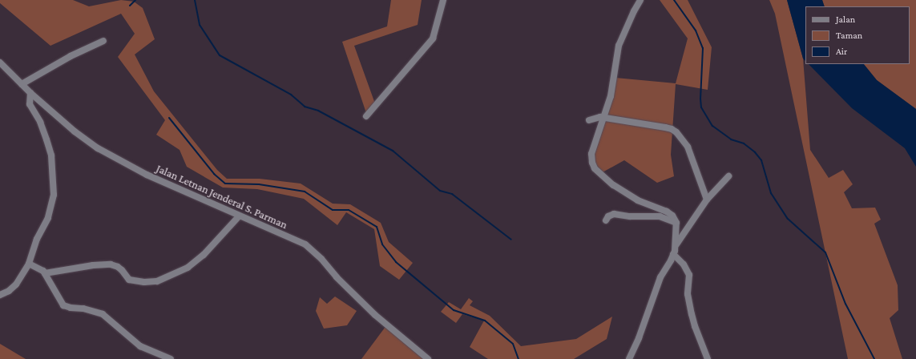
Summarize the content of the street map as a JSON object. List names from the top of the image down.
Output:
{
  "streets": {
    "street": ["Jalan Letnan Jenderal S. Parman"]
  },
  "legend": ["Jalan", "Taman", "Air"]
}
